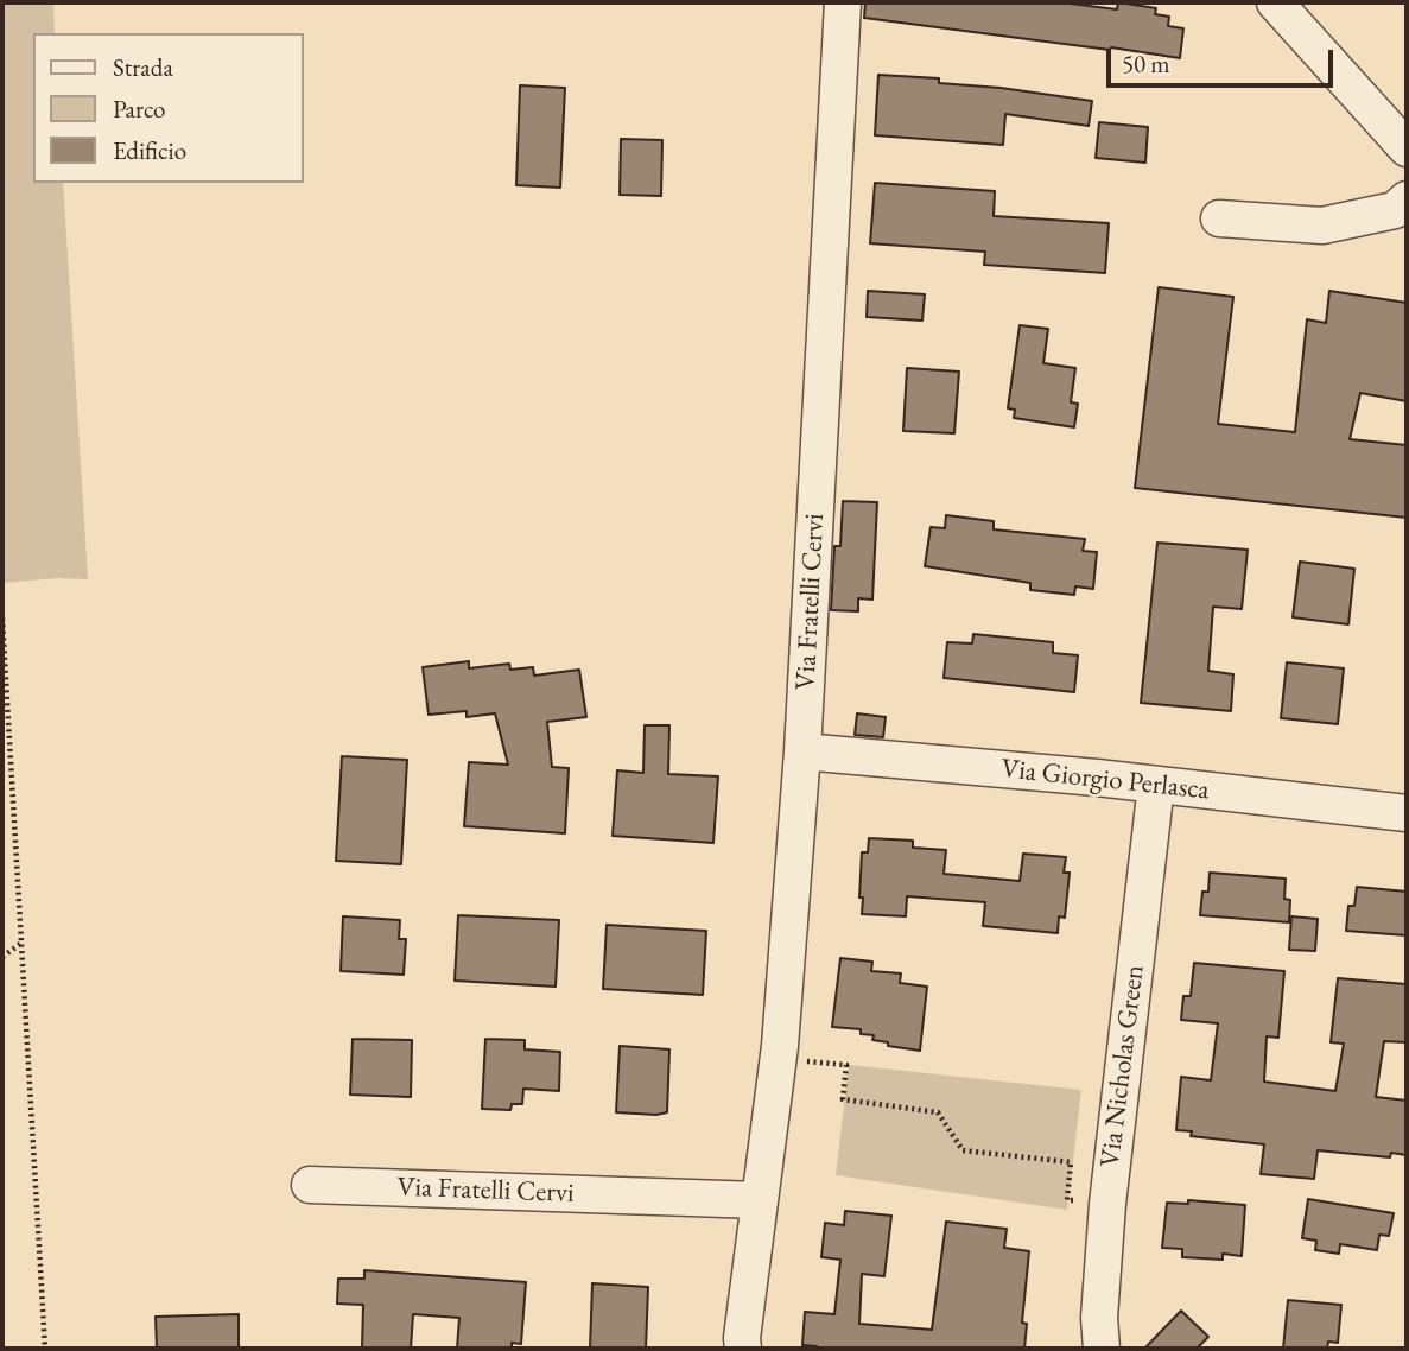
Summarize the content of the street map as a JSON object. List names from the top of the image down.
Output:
{
  "streets": {
    "street": ["Via Fratelli Cervi", "Via Giorgio Perlasca", "Via Nicholas Green"]
  },
  "crossings": [
    ["Via Fratelli Cervi", "Via Giorgio Perlasca"],
    ["Via Giorgio Perlasca", "Via Nicholas Green"]
  ],
  "legend": ["Strada", "Parco", "Edificio"],
  "scale_bar": "50 m"
}
